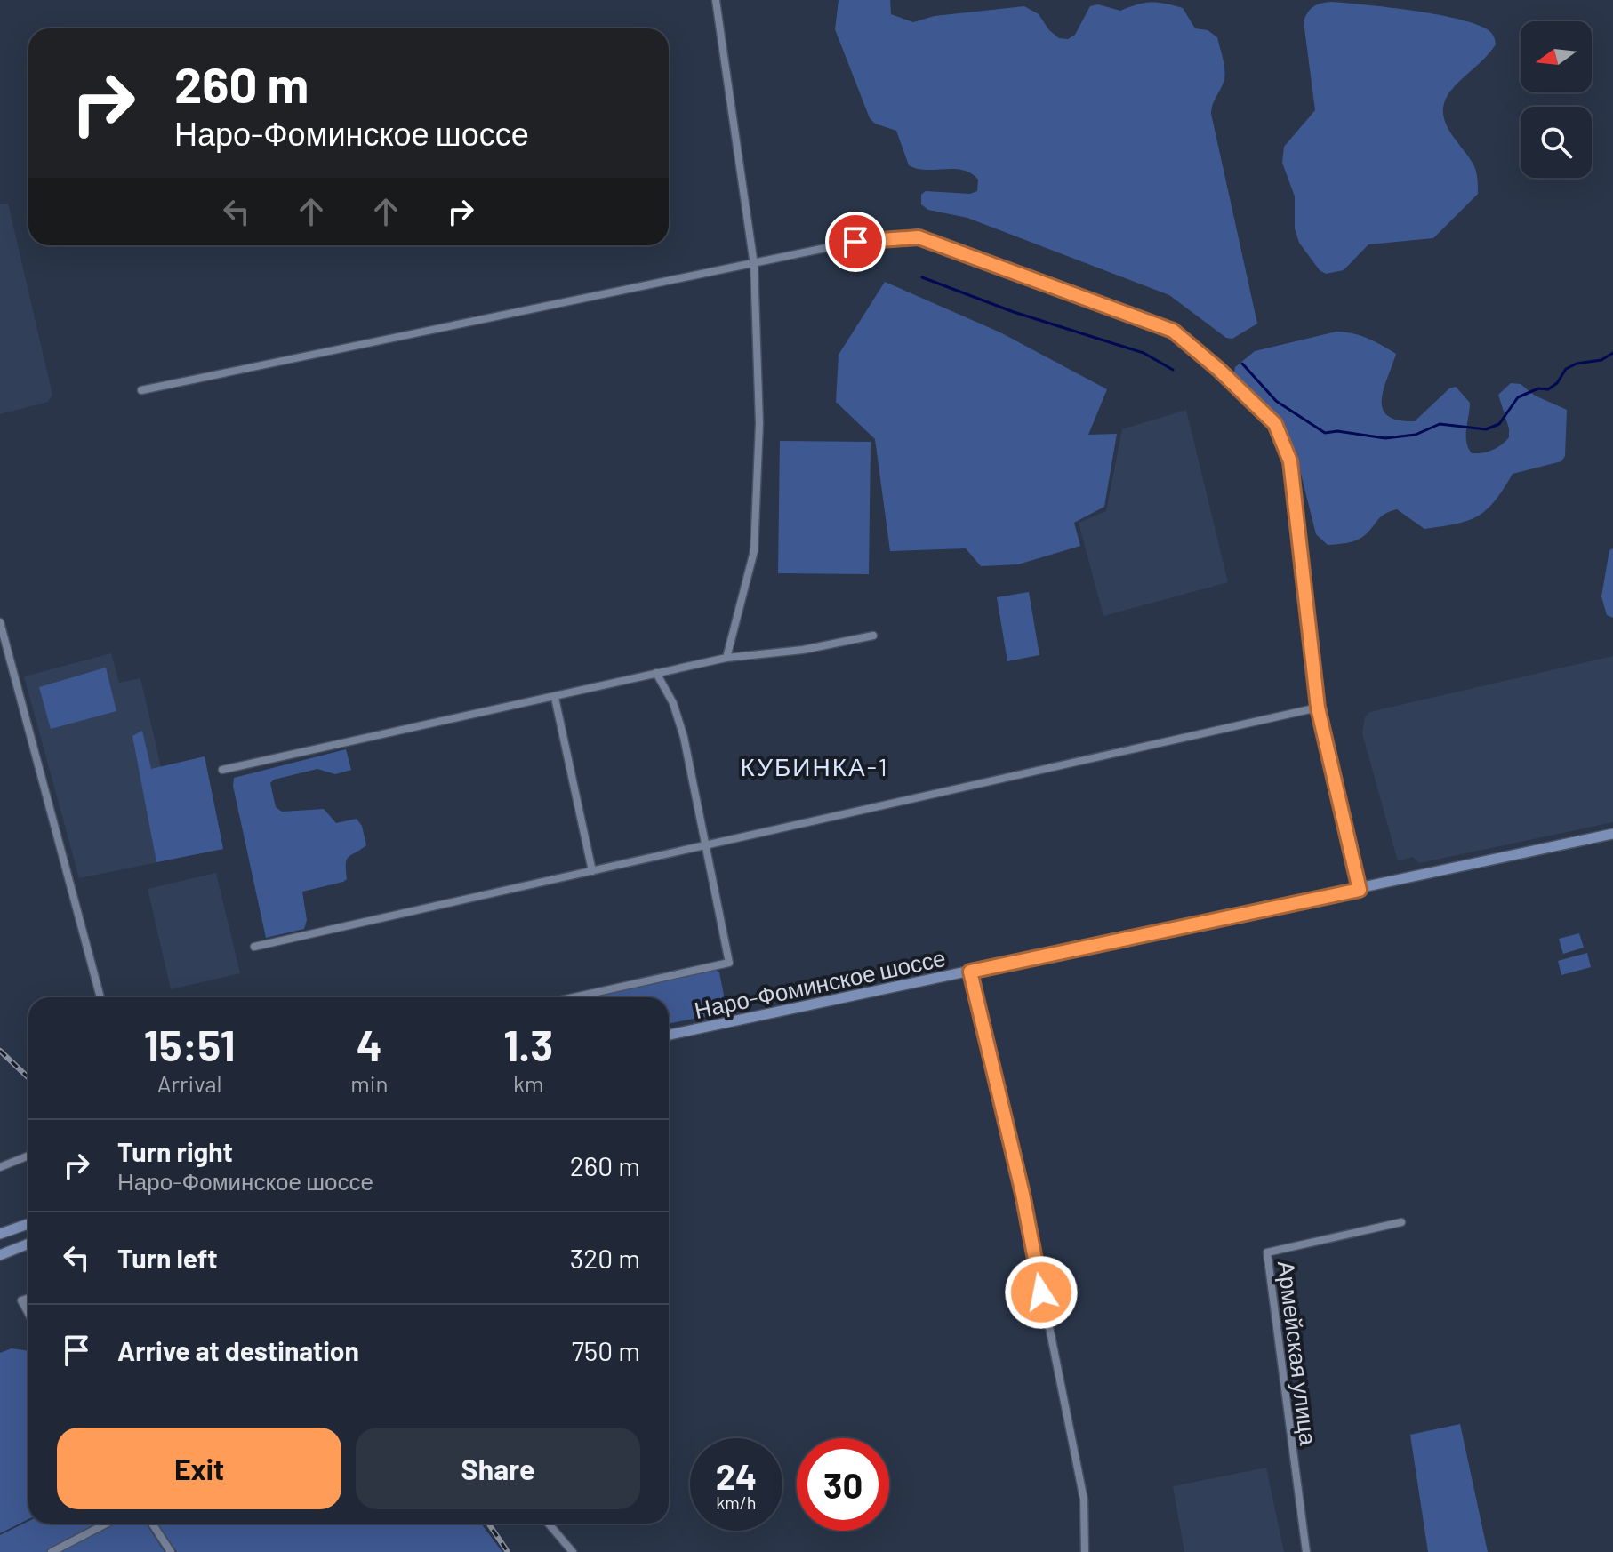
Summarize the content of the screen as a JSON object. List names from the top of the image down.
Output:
{
  "streets": {
    "main road": ["Наро-Фоминское шоссе"],
    "street": ["Армейская улица"]
  },
  "districts": ["КУБИНКА-1"],
  "north": "left",
  "page": {
    "turn": ["260 m", "Наро-Фоминское шоссе"],
    "eta": [
      "15:51",
      "Arrival",
      "4",
      "min",
      "1.3",
      "km"
    ],
    "list": [
      {
        "name": "Turn right",
        "note": "Наро-Фоминское шоссе",
        "value": "260 m"
      },
      {
        "name": "Turn left",
        "value": "320 m"
      },
      {
        "name": "Arrive at destination",
        "value": "750 m"
      }
    ],
    "buttons": ["Exit", "Share"],
    "speed": "24 km/h",
    "limit": "30"
  }
}
